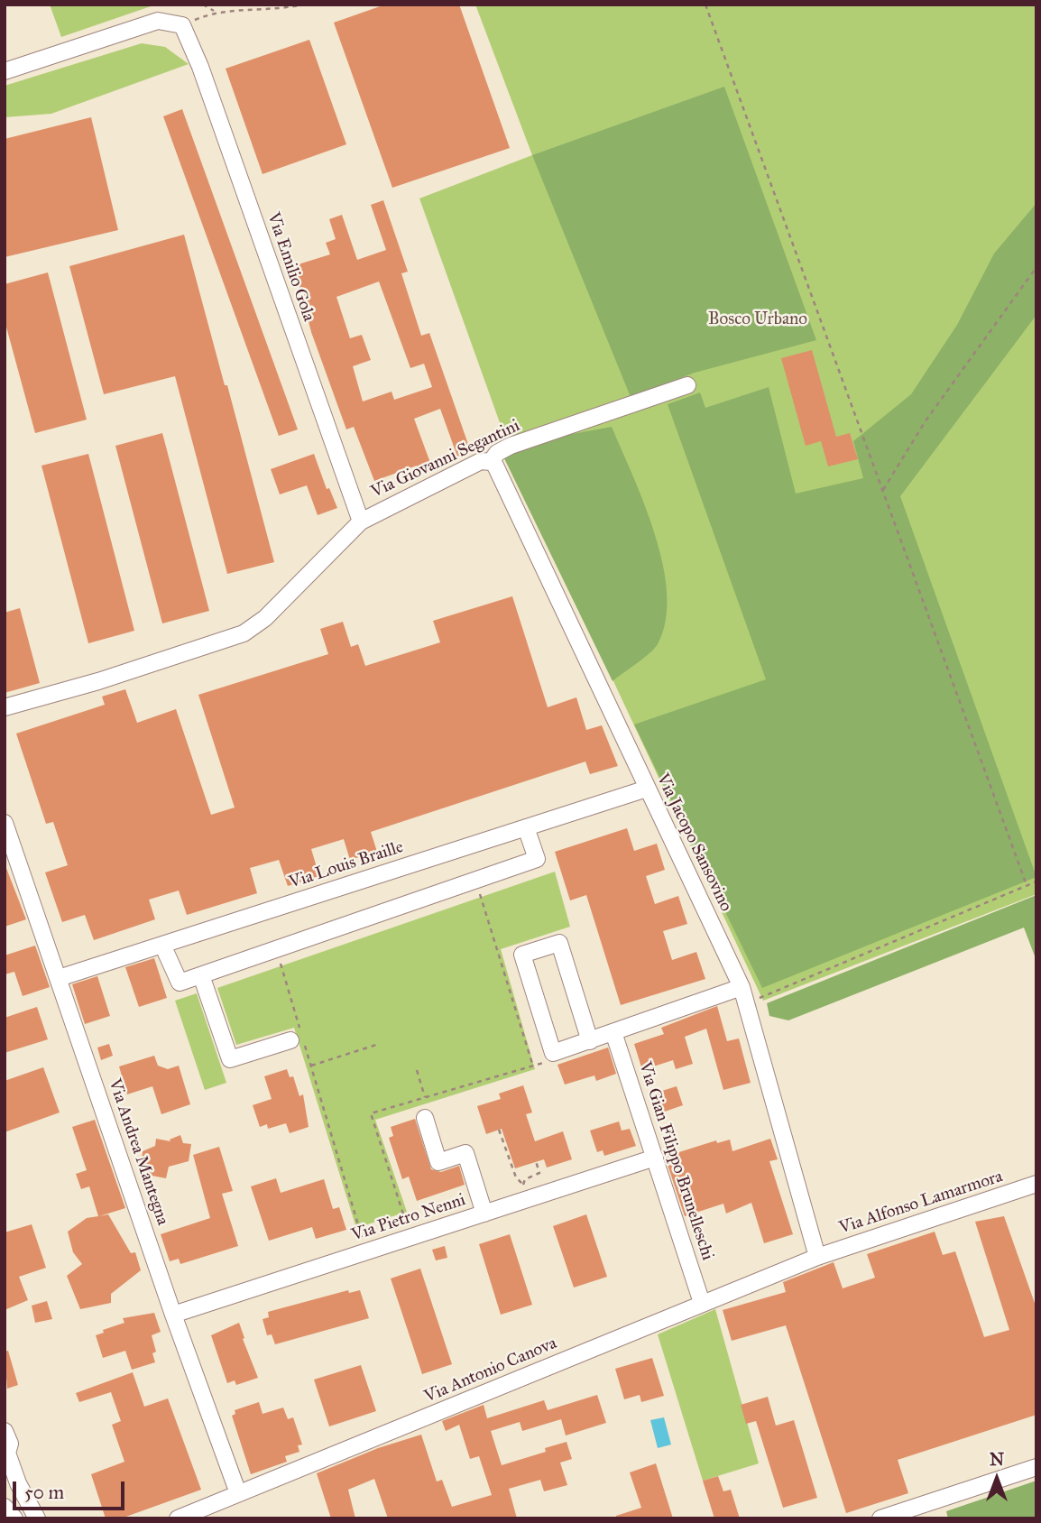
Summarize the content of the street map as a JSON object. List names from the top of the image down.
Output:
{
  "streets": {
    "street": [
      "Via Emilio Gola",
      "Via Giovanni Segantini",
      "Via Jacopo Sansovino",
      "Via Louis Braille",
      "Via Andrea Mantegna",
      "Via Gian Filippo Brunelleschi",
      "Via Alfonso Lamarmora",
      "Via Pietro Nenni",
      "Via Antonio Canova"
    ]
  },
  "crossings": [
    ["Via Emilio Gola", "Via Giovanni Segantini"],
    ["Via Giovanni Segantini", "Via Jacopo Sansovino"],
    ["Via Jacopo Sansovino", "Via Louis Braille"],
    ["Via Jacopo Sansovino", "Via Alfonso Lamarmora"],
    ["Via Jacopo Sansovino", "Via Antonio Canova"],
    ["Via Louis Braille", "Via Andrea Mantegna"],
    ["Via Andrea Mantegna", "Via Pietro Nenni"],
    ["Via Andrea Mantegna", "Via Antonio Canova"],
    ["Via Gian Filippo Brunelleschi", "Via Pietro Nenni"],
    ["Via Gian Filippo Brunelleschi", "Via Antonio Canova"],
    ["Via Alfonso Lamarmora", "Via Antonio Canova"]
  ],
  "parks": ["Bosco Urbano"],
  "scale_bar": "50 m",
  "north": "top"
}
